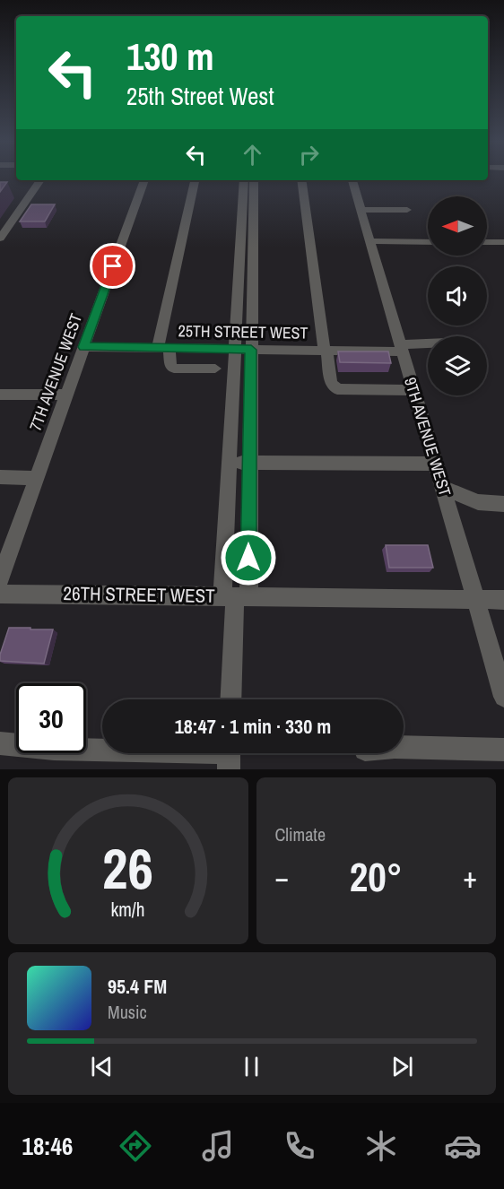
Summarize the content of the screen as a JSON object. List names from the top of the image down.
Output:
{
  "streets": {
    "street": [
      "25TH STREET WEST",
      "7TH AVENUE WEST",
      "9TH AVENUE WEST",
      "26TH STREET WEST"
    ]
  },
  "crossings": [
    ["25TH STREET WEST", "7TH AVENUE WEST"],
    ["25TH STREET WEST", "9TH AVENUE WEST"],
    ["9TH AVENUE WEST", "26TH STREET WEST"]
  ],
  "north": "left",
  "page": {
    "turn": ["130 m", "25th Street West"],
    "limit": "30",
    "trip": "18:47 · 1 min · 330 m",
    "tile": "Climate",
    "heat": ["−", "20°", "+"],
    "song": ["95.4 FM", "Music"],
    "tabs": "18:46",
    "gauge": ["26", "km/h"]
  }
}
